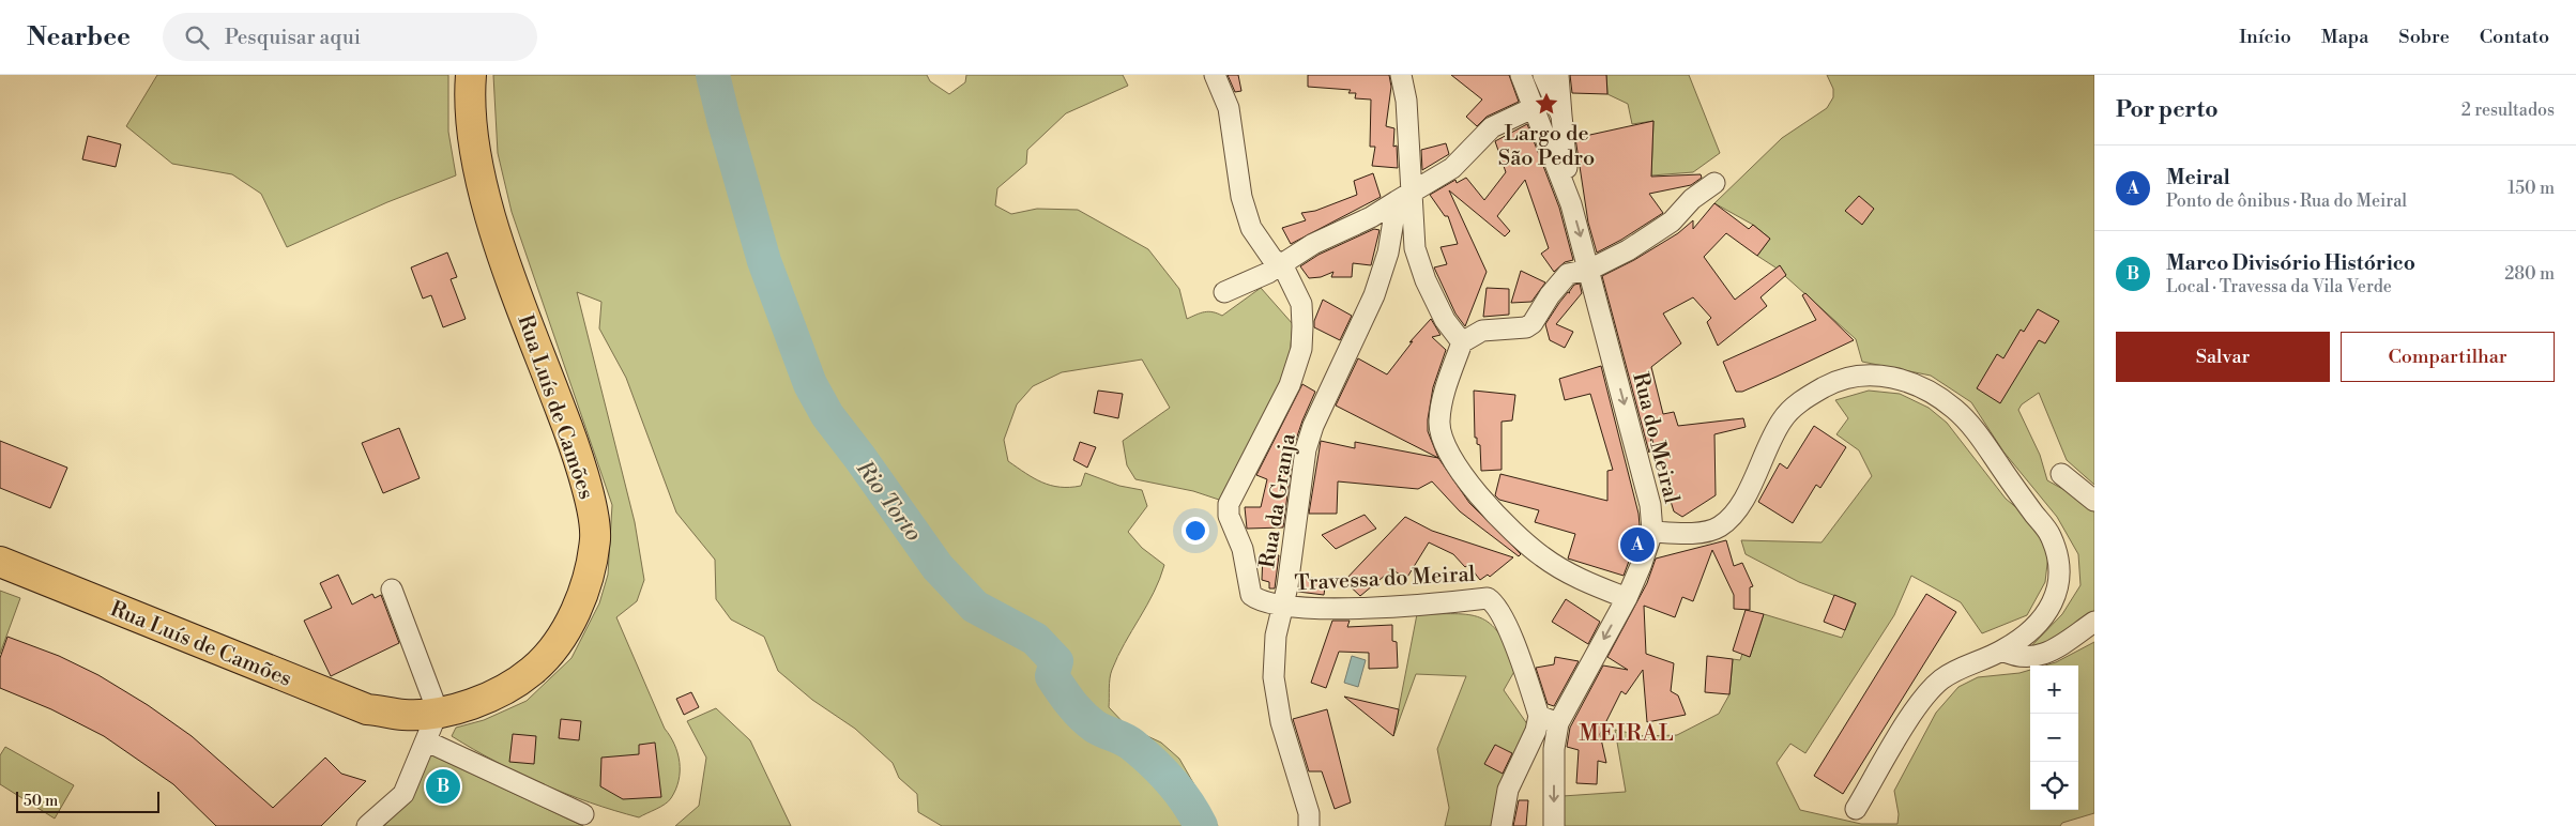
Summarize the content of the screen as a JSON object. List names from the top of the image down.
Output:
{
  "streets": {
    "main road": ["Rua Luís de Camões"],
    "street": ["Rua do Meiral", "Rua da Granja", "Travessa do Meiral"]
  },
  "crossings": [
    ["Rua da Granja", "Travessa do Meiral"]
  ],
  "districts": ["MEIRAL"],
  "water": ["Rio Torto"],
  "places": {
    "place": ["Largo de São Pedro"]
  },
  "scale_bar": "50 m",
  "page": {
    "header": "Nearbee",
    "search": "Pesquisar aqui",
    "nav": [
      "Início",
      "Mapa",
      "Sobre",
      "Contato"
    ],
    "heading": ["Por perto", "2 resultados"],
    "list": [
      {
        "mark": "A",
        "name": "Meiral",
        "note": "Ponto de ônibus · Rua do Meiral",
        "value": "150 m"
      },
      {
        "mark": "B",
        "name": "Marco Divisório Histórico",
        "note": "Local · Travessa da Vila Verde",
        "value": "280 m"
      }
    ],
    "buttons": ["Salvar", "Compartilhar"],
    "pins": ["A", "B"],
    "map_buttons": ["+", "−"],
    "scale": "50 m"
  }
}
